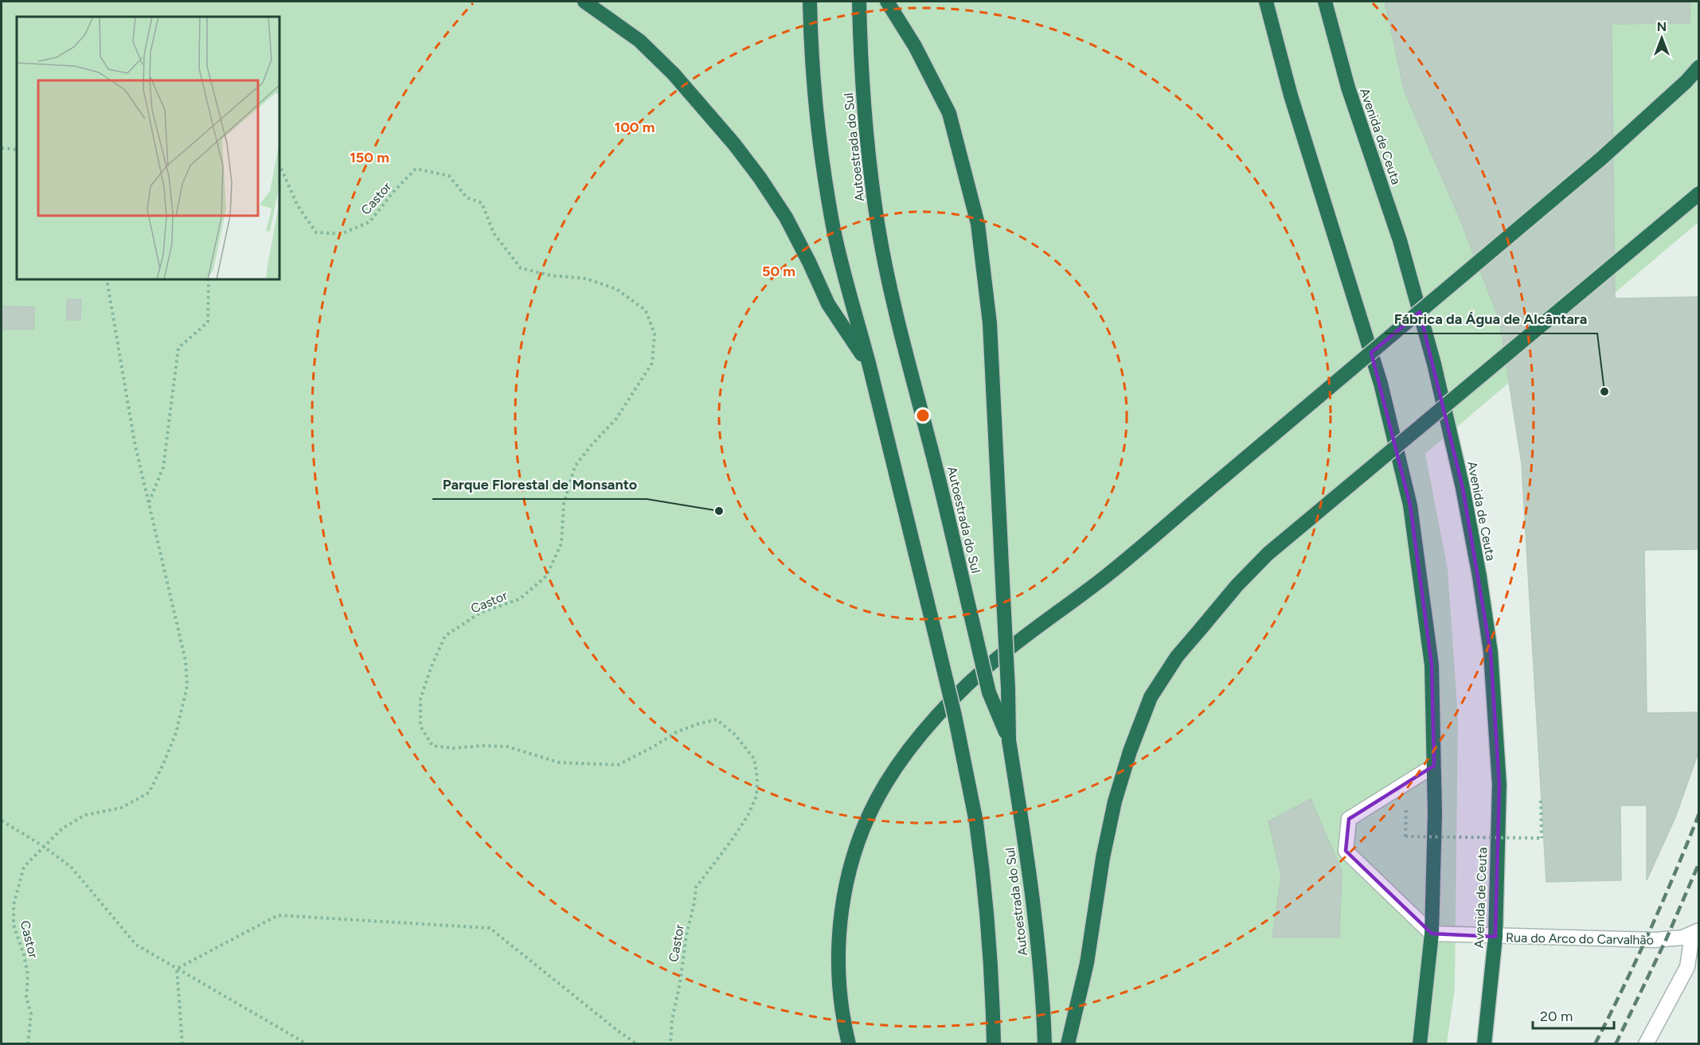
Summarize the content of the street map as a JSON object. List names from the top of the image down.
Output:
{
  "streets": {
    "highway": ["Avenida de Ceuta", "Autoestrada do Sul"],
    "street": ["Rua do Arco do Carvalhão"],
    "path": ["Castor"]
  },
  "crossings": [
    ["Avenida de Ceuta", "Rua do Arco do Carvalhão"]
  ],
  "places": ["Fábrica da Água de Alcântara", "Parque Florestal de Monsanto"],
  "scale_bar": "20 m",
  "north": "top",
  "rings": ["100 m", "150 m", "50 m"]
}
